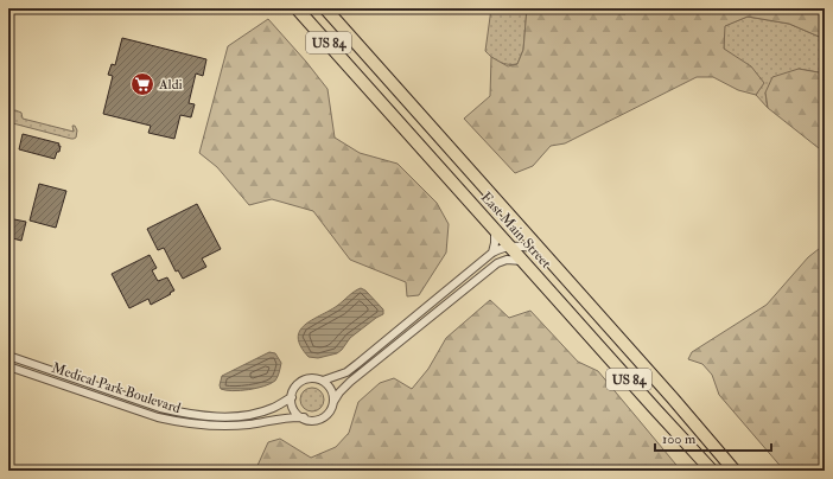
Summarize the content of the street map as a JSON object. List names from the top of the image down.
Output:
{
  "streets": {
    "highway": ["US 84", "East Main Street"],
    "street": ["Medical Park Boulevard"]
  },
  "places": {
    "supermarket": ["Aldi"]
  },
  "scale_bar": "100 m"
}
